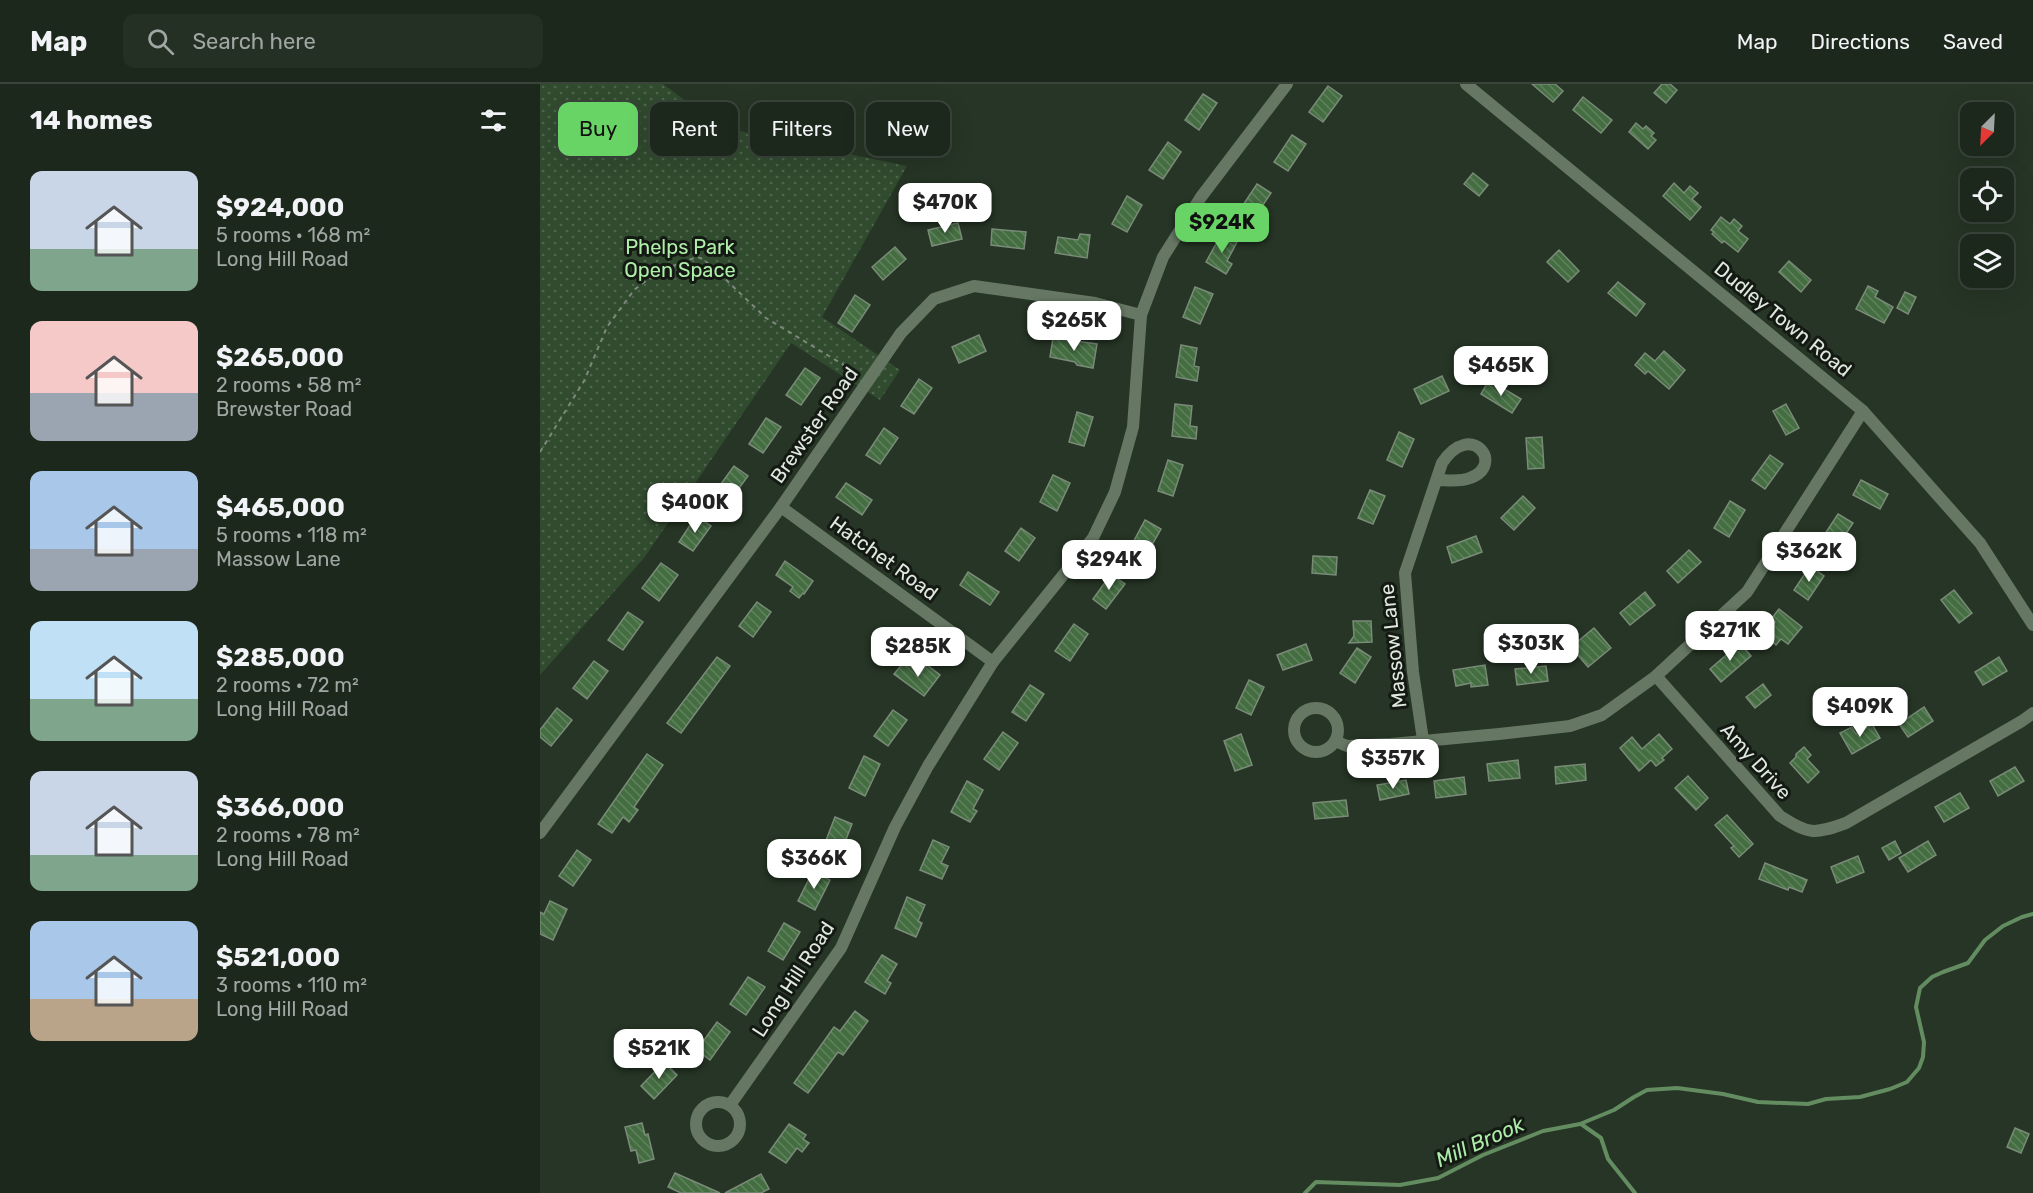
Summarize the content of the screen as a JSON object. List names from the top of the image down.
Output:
{
  "streets": {
    "street": [
      "Dudley Town Road",
      "Brewster Road",
      "Hatchet Road",
      "Massow Lane",
      "Amy Drive",
      "Long Hill Road"
    ]
  },
  "crossings": [
    ["Brewster Road", "Hatchet Road"],
    ["Brewster Road", "Long Hill Road"],
    ["Hatchet Road", "Long Hill Road"]
  ],
  "water": ["Mill Brook"],
  "parks": ["Phelps Park Open Space"],
  "north": "bottom left",
  "page": {
    "header": "Map",
    "search": "Search here",
    "nav": ["Map", "Directions", "Saved"],
    "heading": "14 homes",
    "chip": [
      "Buy",
      "Rent",
      "Filters",
      "New"
    ],
    "list": [
      {
        "name": "$924,000",
        "note": "5 rooms · 168 m² · Long Hill Road"
      },
      {
        "name": "$265,000",
        "note": "2 rooms · 58 m² · Brewster Road"
      },
      {
        "name": "$465,000",
        "note": "5 rooms · 118 m² · Massow Lane"
      },
      {
        "name": "$285,000",
        "note": "2 rooms · 72 m² · Long Hill Road"
      },
      {
        "name": "$366,000",
        "note": "2 rooms · 78 m² · Long Hill Road"
      },
      {
        "name": "$521,000",
        "note": "3 rooms · 110 m² · Long Hill Road"
      }
    ],
    "price": [
      "$470K",
      "$924K",
      "$265K",
      "$465K",
      "$400K",
      "$362K",
      "$294K",
      "$271K",
      "$303K",
      "$285K",
      "$409K",
      "$357K",
      "$366K",
      "$521K"
    ]
  }
}
